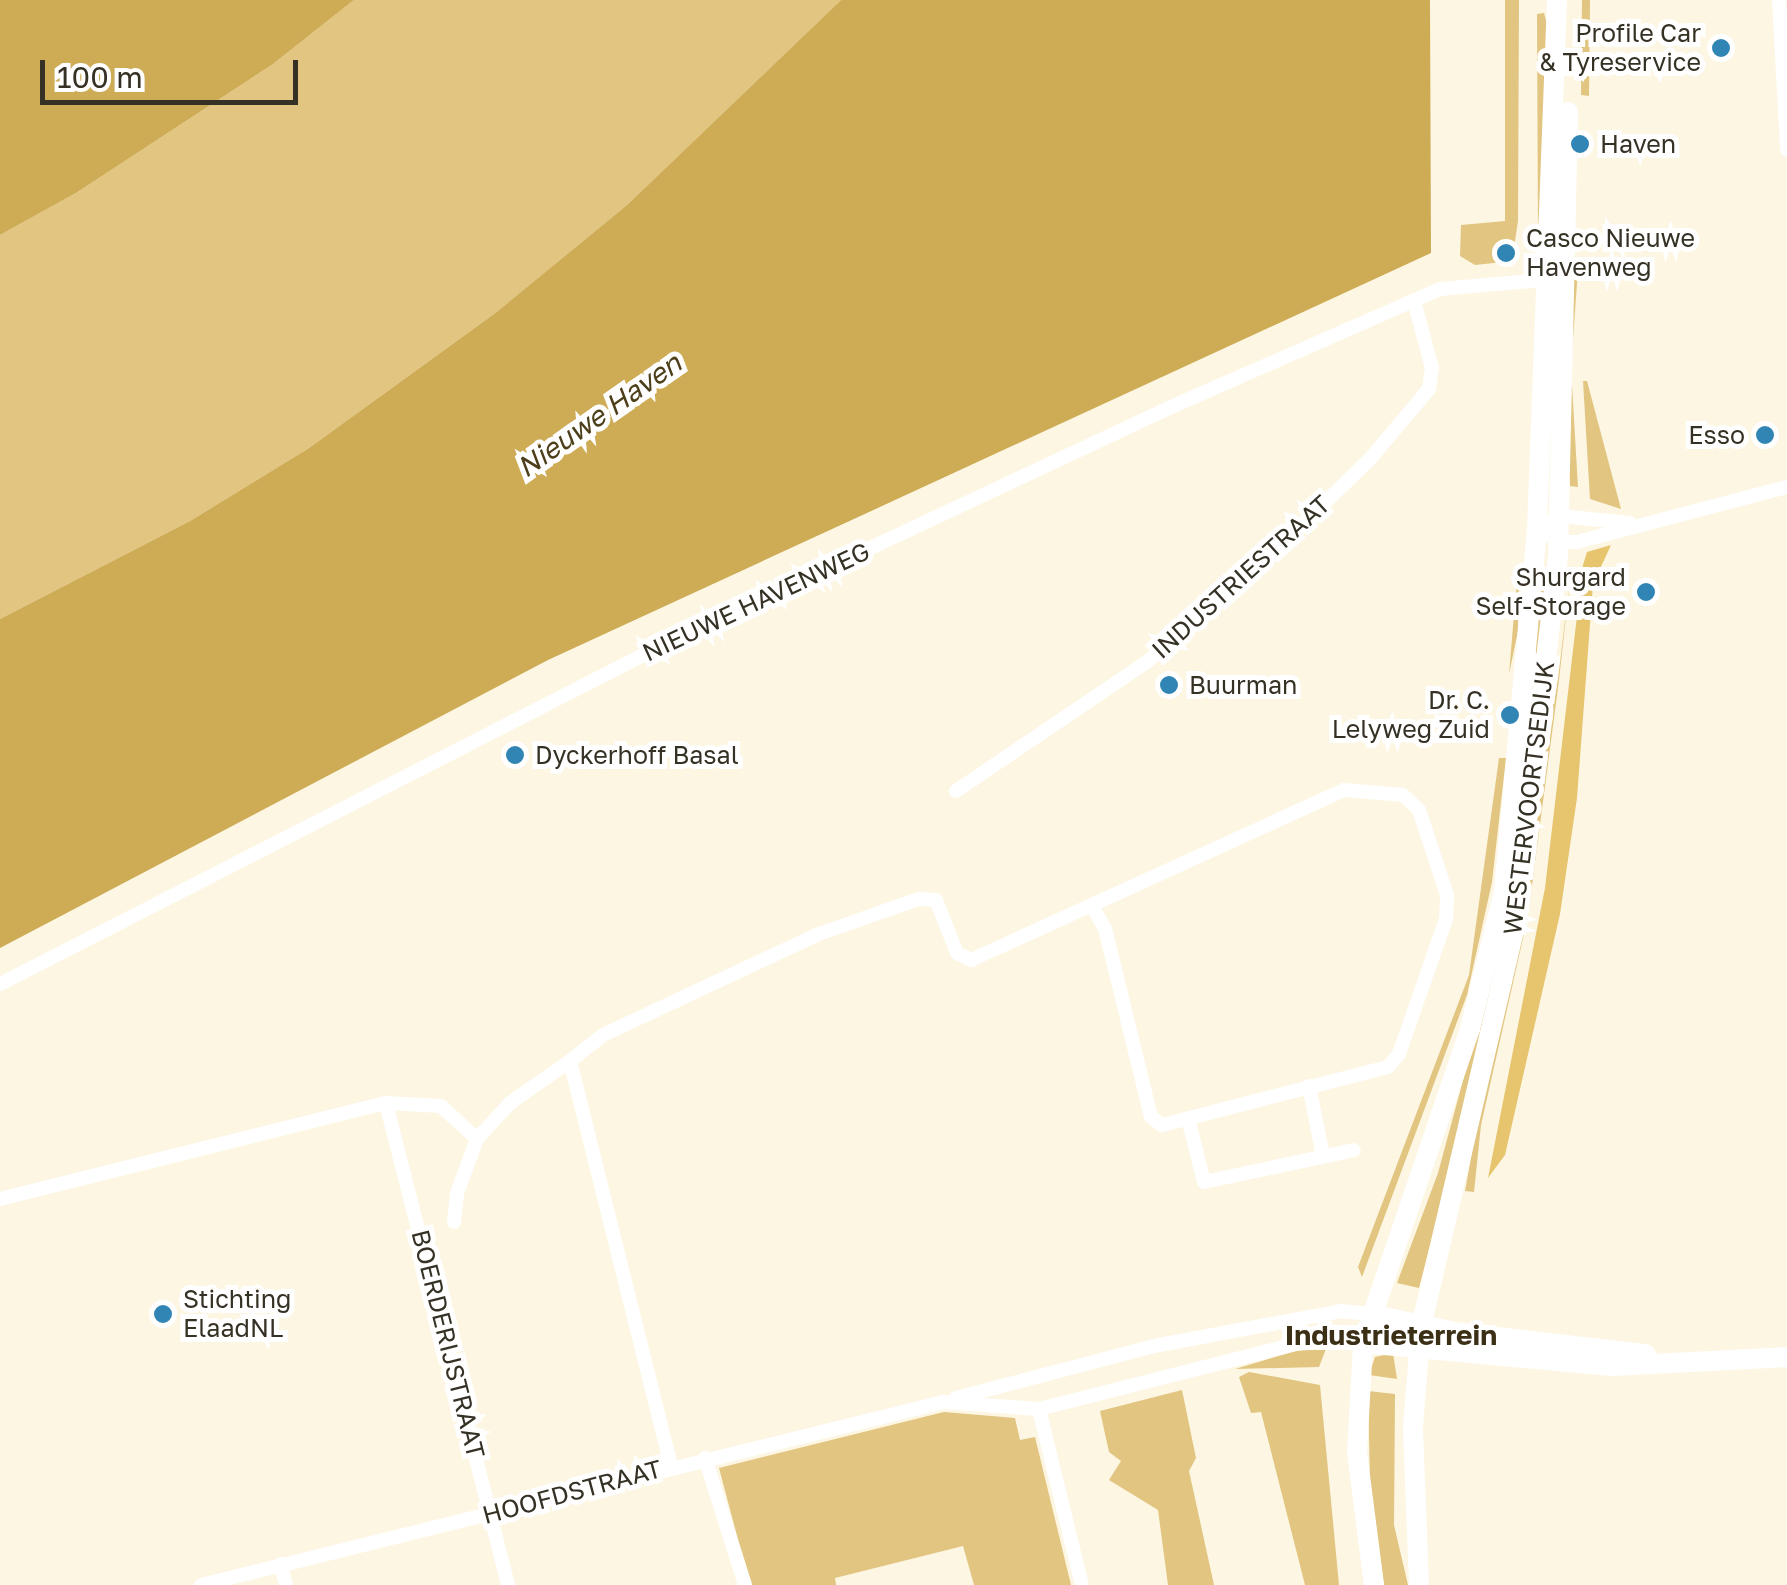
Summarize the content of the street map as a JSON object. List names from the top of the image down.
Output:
{
  "streets": {
    "main road": ["WESTERVOORTSEDIJK"],
    "street": [
      "INDUSTRIESTRAAT",
      "NIEUWE HAVENWEG",
      "BOERDERIJSTRAAT",
      "HOOFDSTRAAT"
    ]
  },
  "crossings": [
    ["INDUSTRIESTRAAT", "NIEUWE HAVENWEG"],
    ["NIEUWE HAVENWEG", "WESTERVOORTSEDIJK"],
    ["BOERDERIJSTRAAT", "HOOFDSTRAAT"]
  ],
  "districts": ["Industrieterrein"],
  "water": ["Nieuwe Haven"],
  "places": [
    "Profile Car & Tyreservice",
    "Haven",
    "Casco Nieuwe Havenweg",
    "Esso",
    "Shurgard Self-Storage",
    "Buurman",
    "Dr. C. Lelyweg Zuid",
    "Dyckerhoff Basal",
    "Stichting ElaadNL"
  ],
  "scale_bar": "100 m"
}
